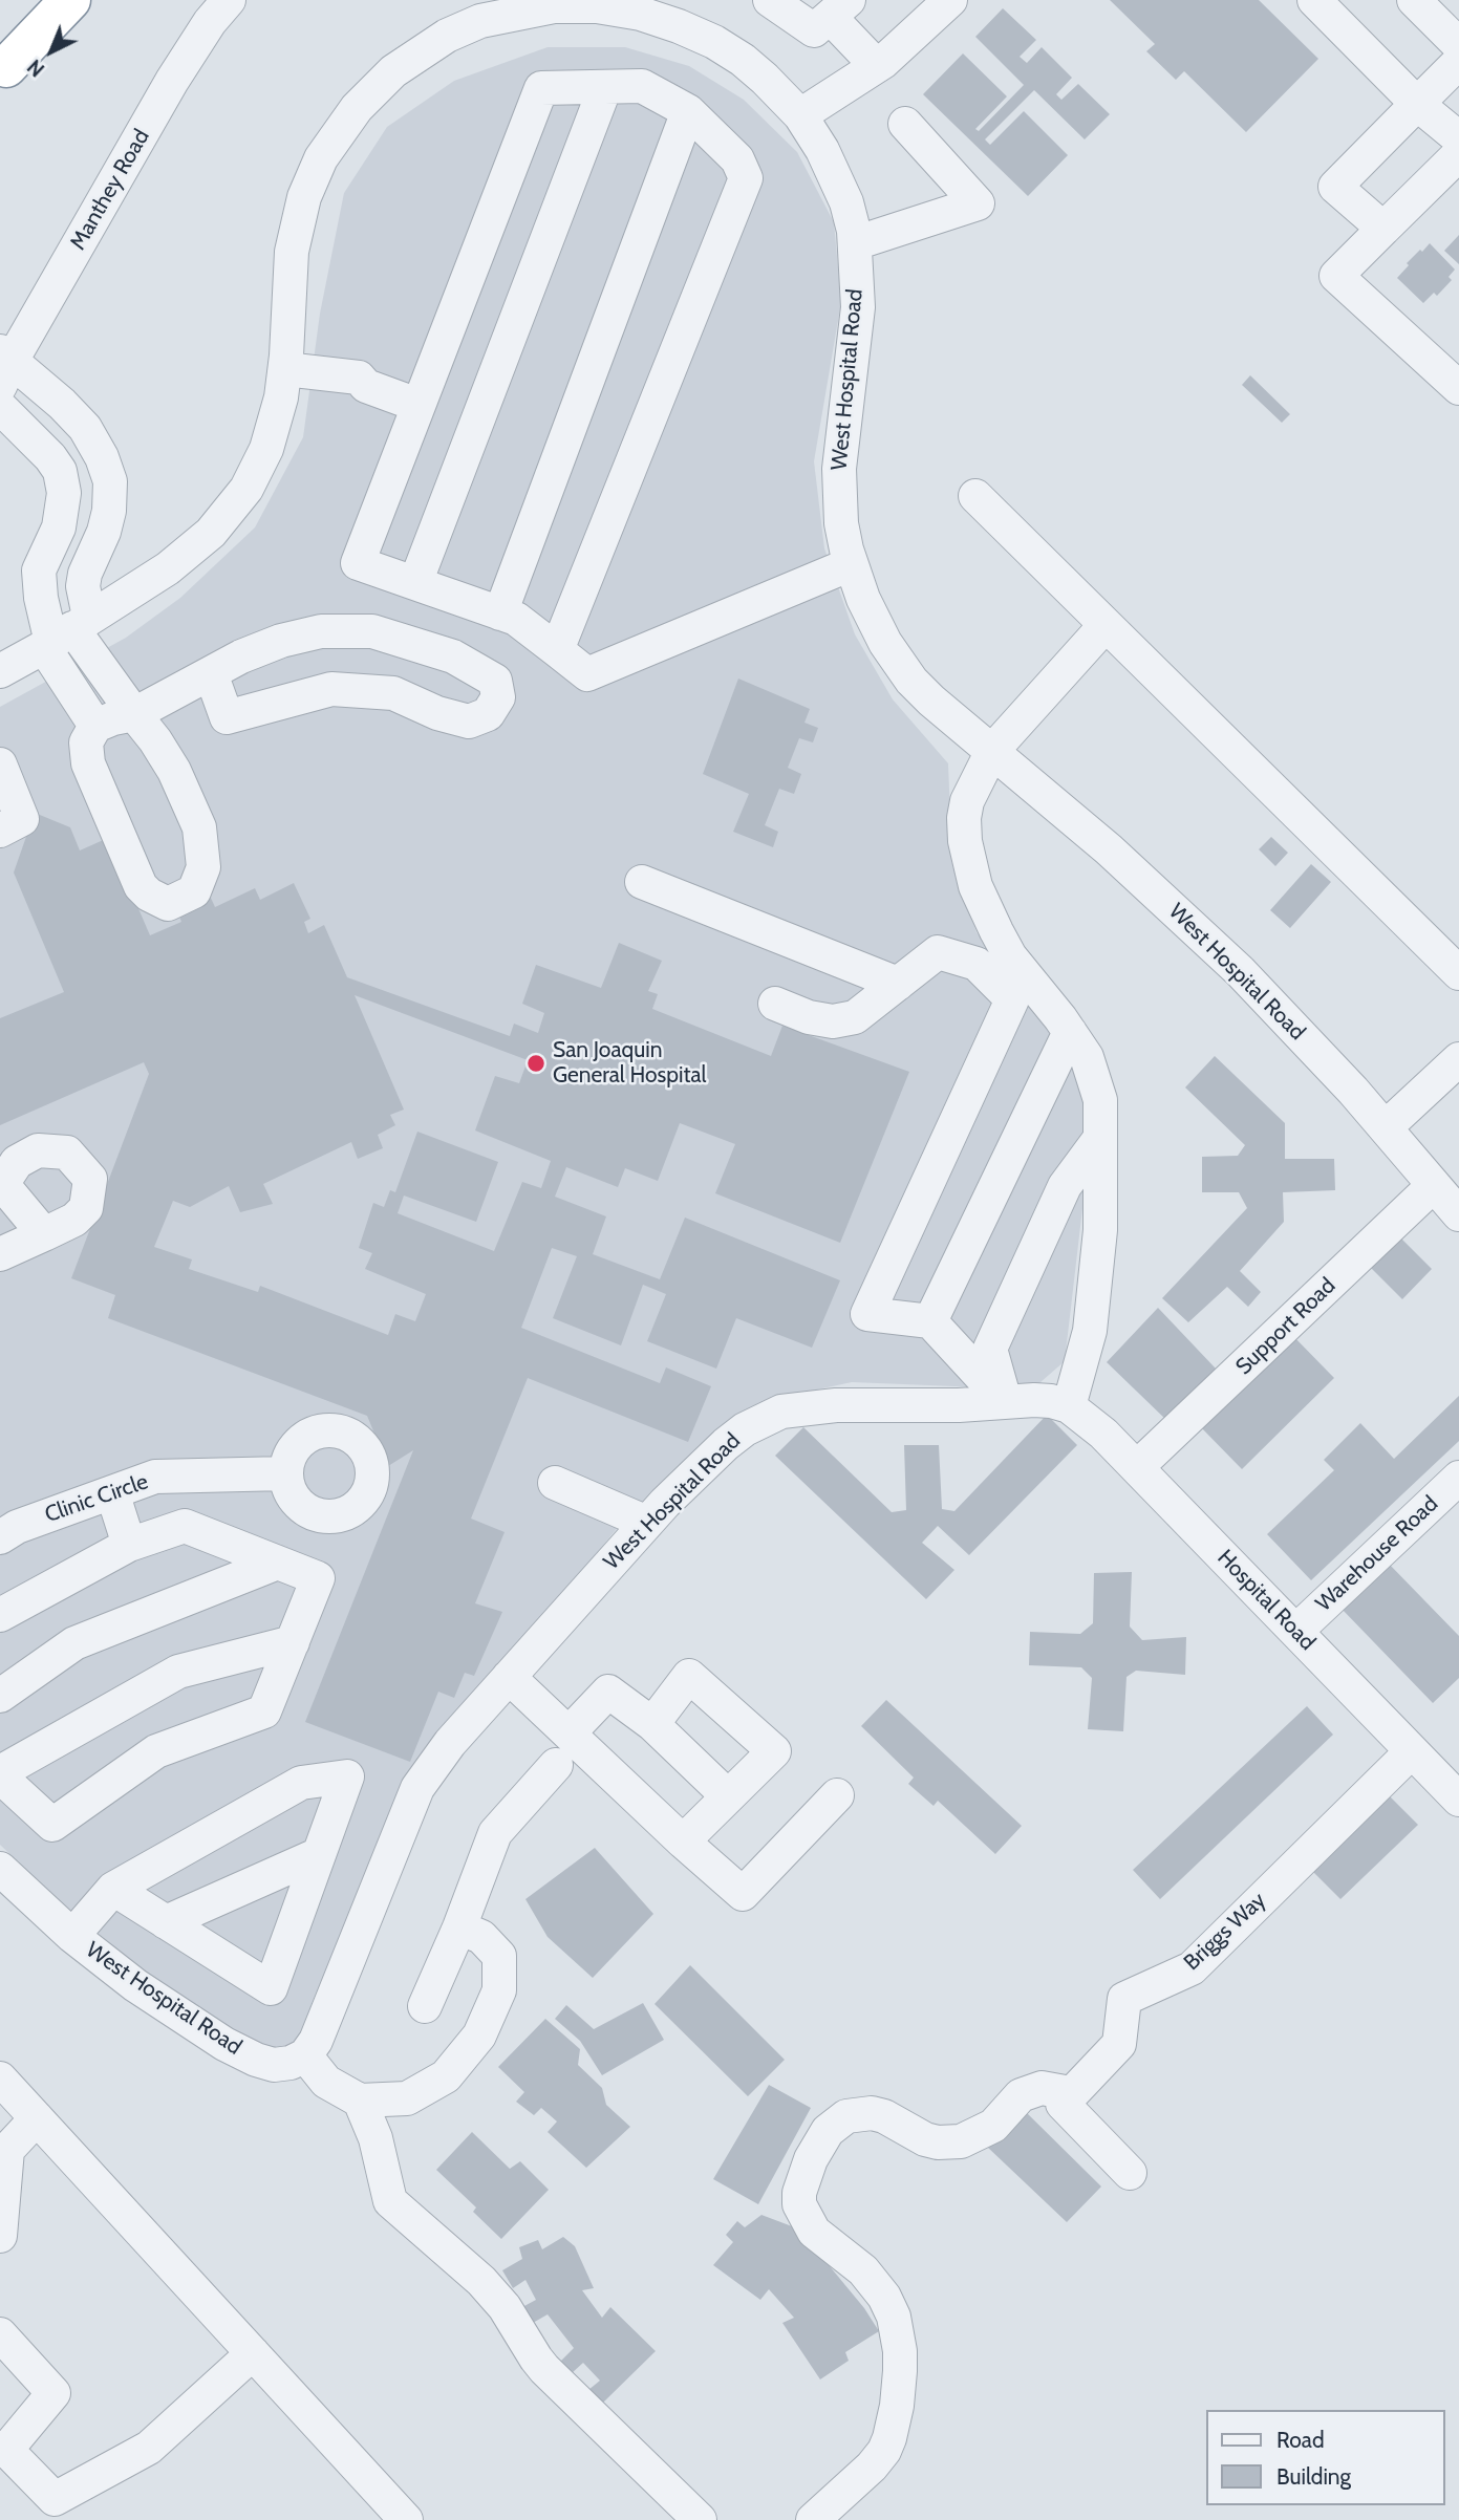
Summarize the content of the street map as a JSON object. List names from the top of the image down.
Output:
{
  "streets": {
    "street": [
      "Manthey Road",
      "West Hospital Road",
      "Support Road",
      "Clinic Circle",
      "Warehouse Road",
      "Hospital Road",
      "Briggs Way"
    ]
  },
  "crossings": [
    ["West Hospital Road", "Support Road"],
    ["West Hospital Road", "Hospital Road"],
    ["Support Road", "Hospital Road"],
    ["Warehouse Road", "Hospital Road"],
    ["Hospital Road", "Briggs Way"]
  ],
  "places": ["San Joaquin General Hospital"],
  "legend": ["Road", "Building"],
  "north": "bottom left"
}
